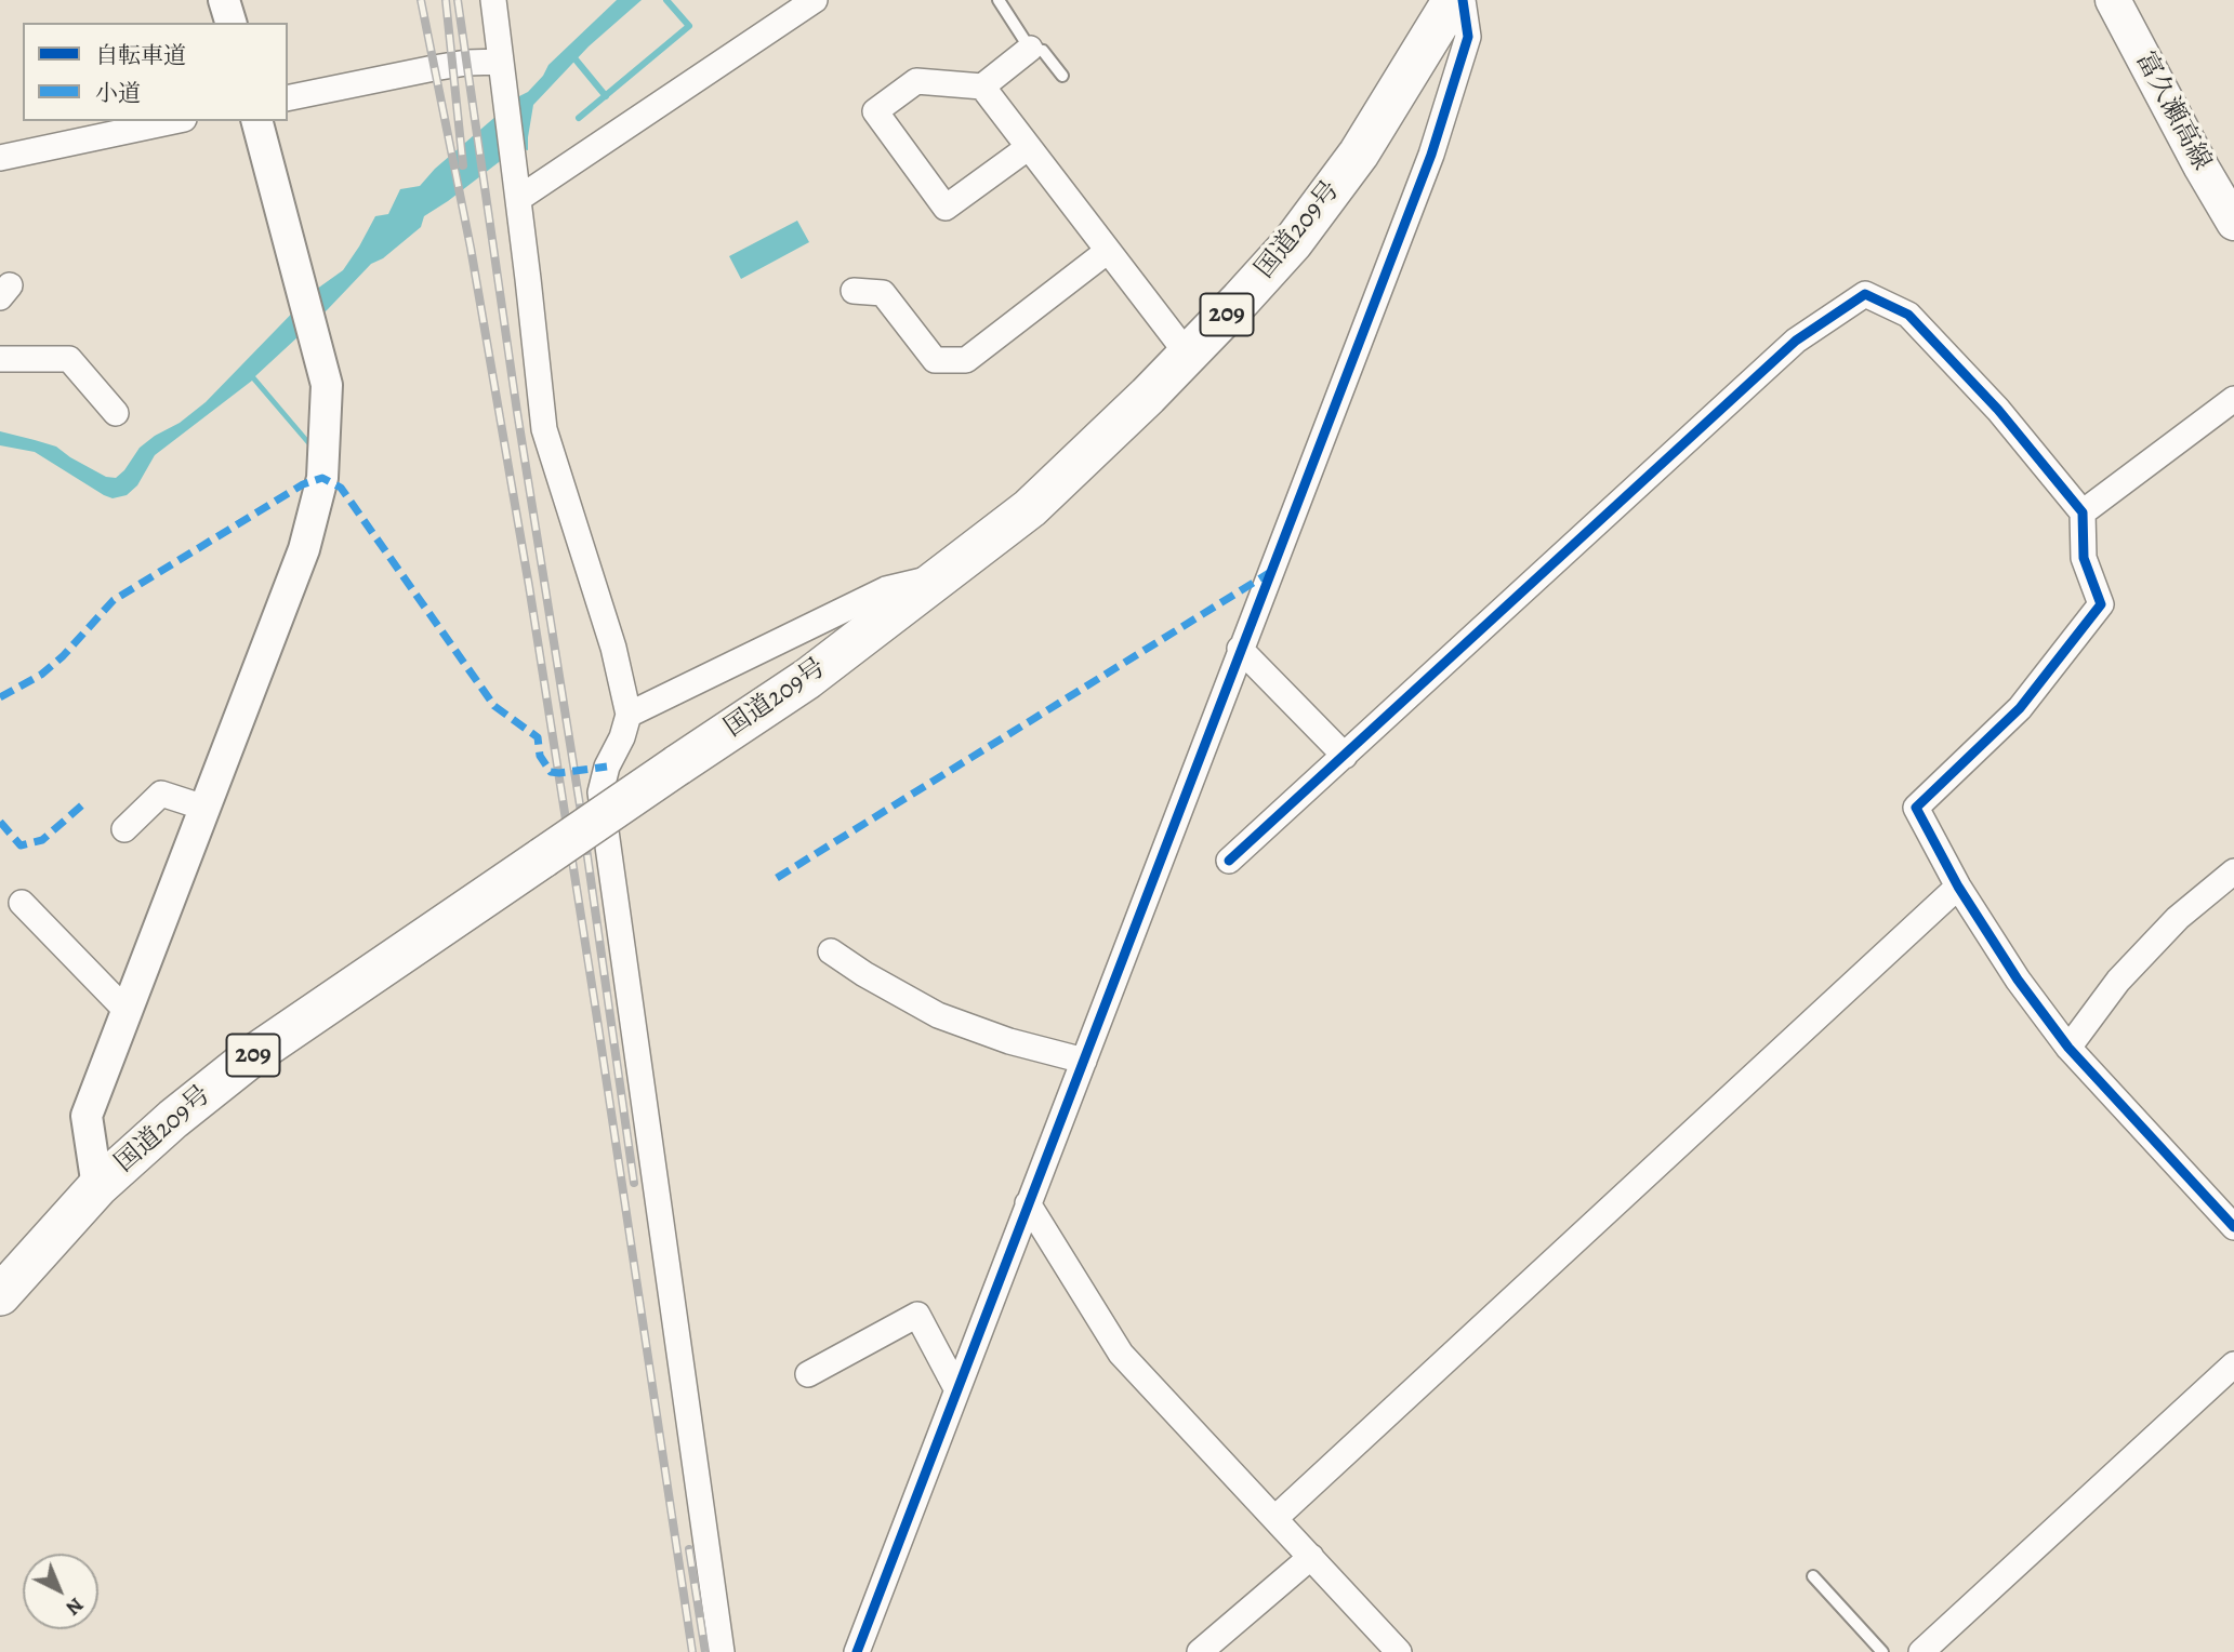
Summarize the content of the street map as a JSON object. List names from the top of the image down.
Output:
{
  "streets": {
    "highway": ["国道209号", "209"],
    "main road": ["富久瀬高線"]
  },
  "legend": ["自転車道", "小道"],
  "north": "bottom right"
}
